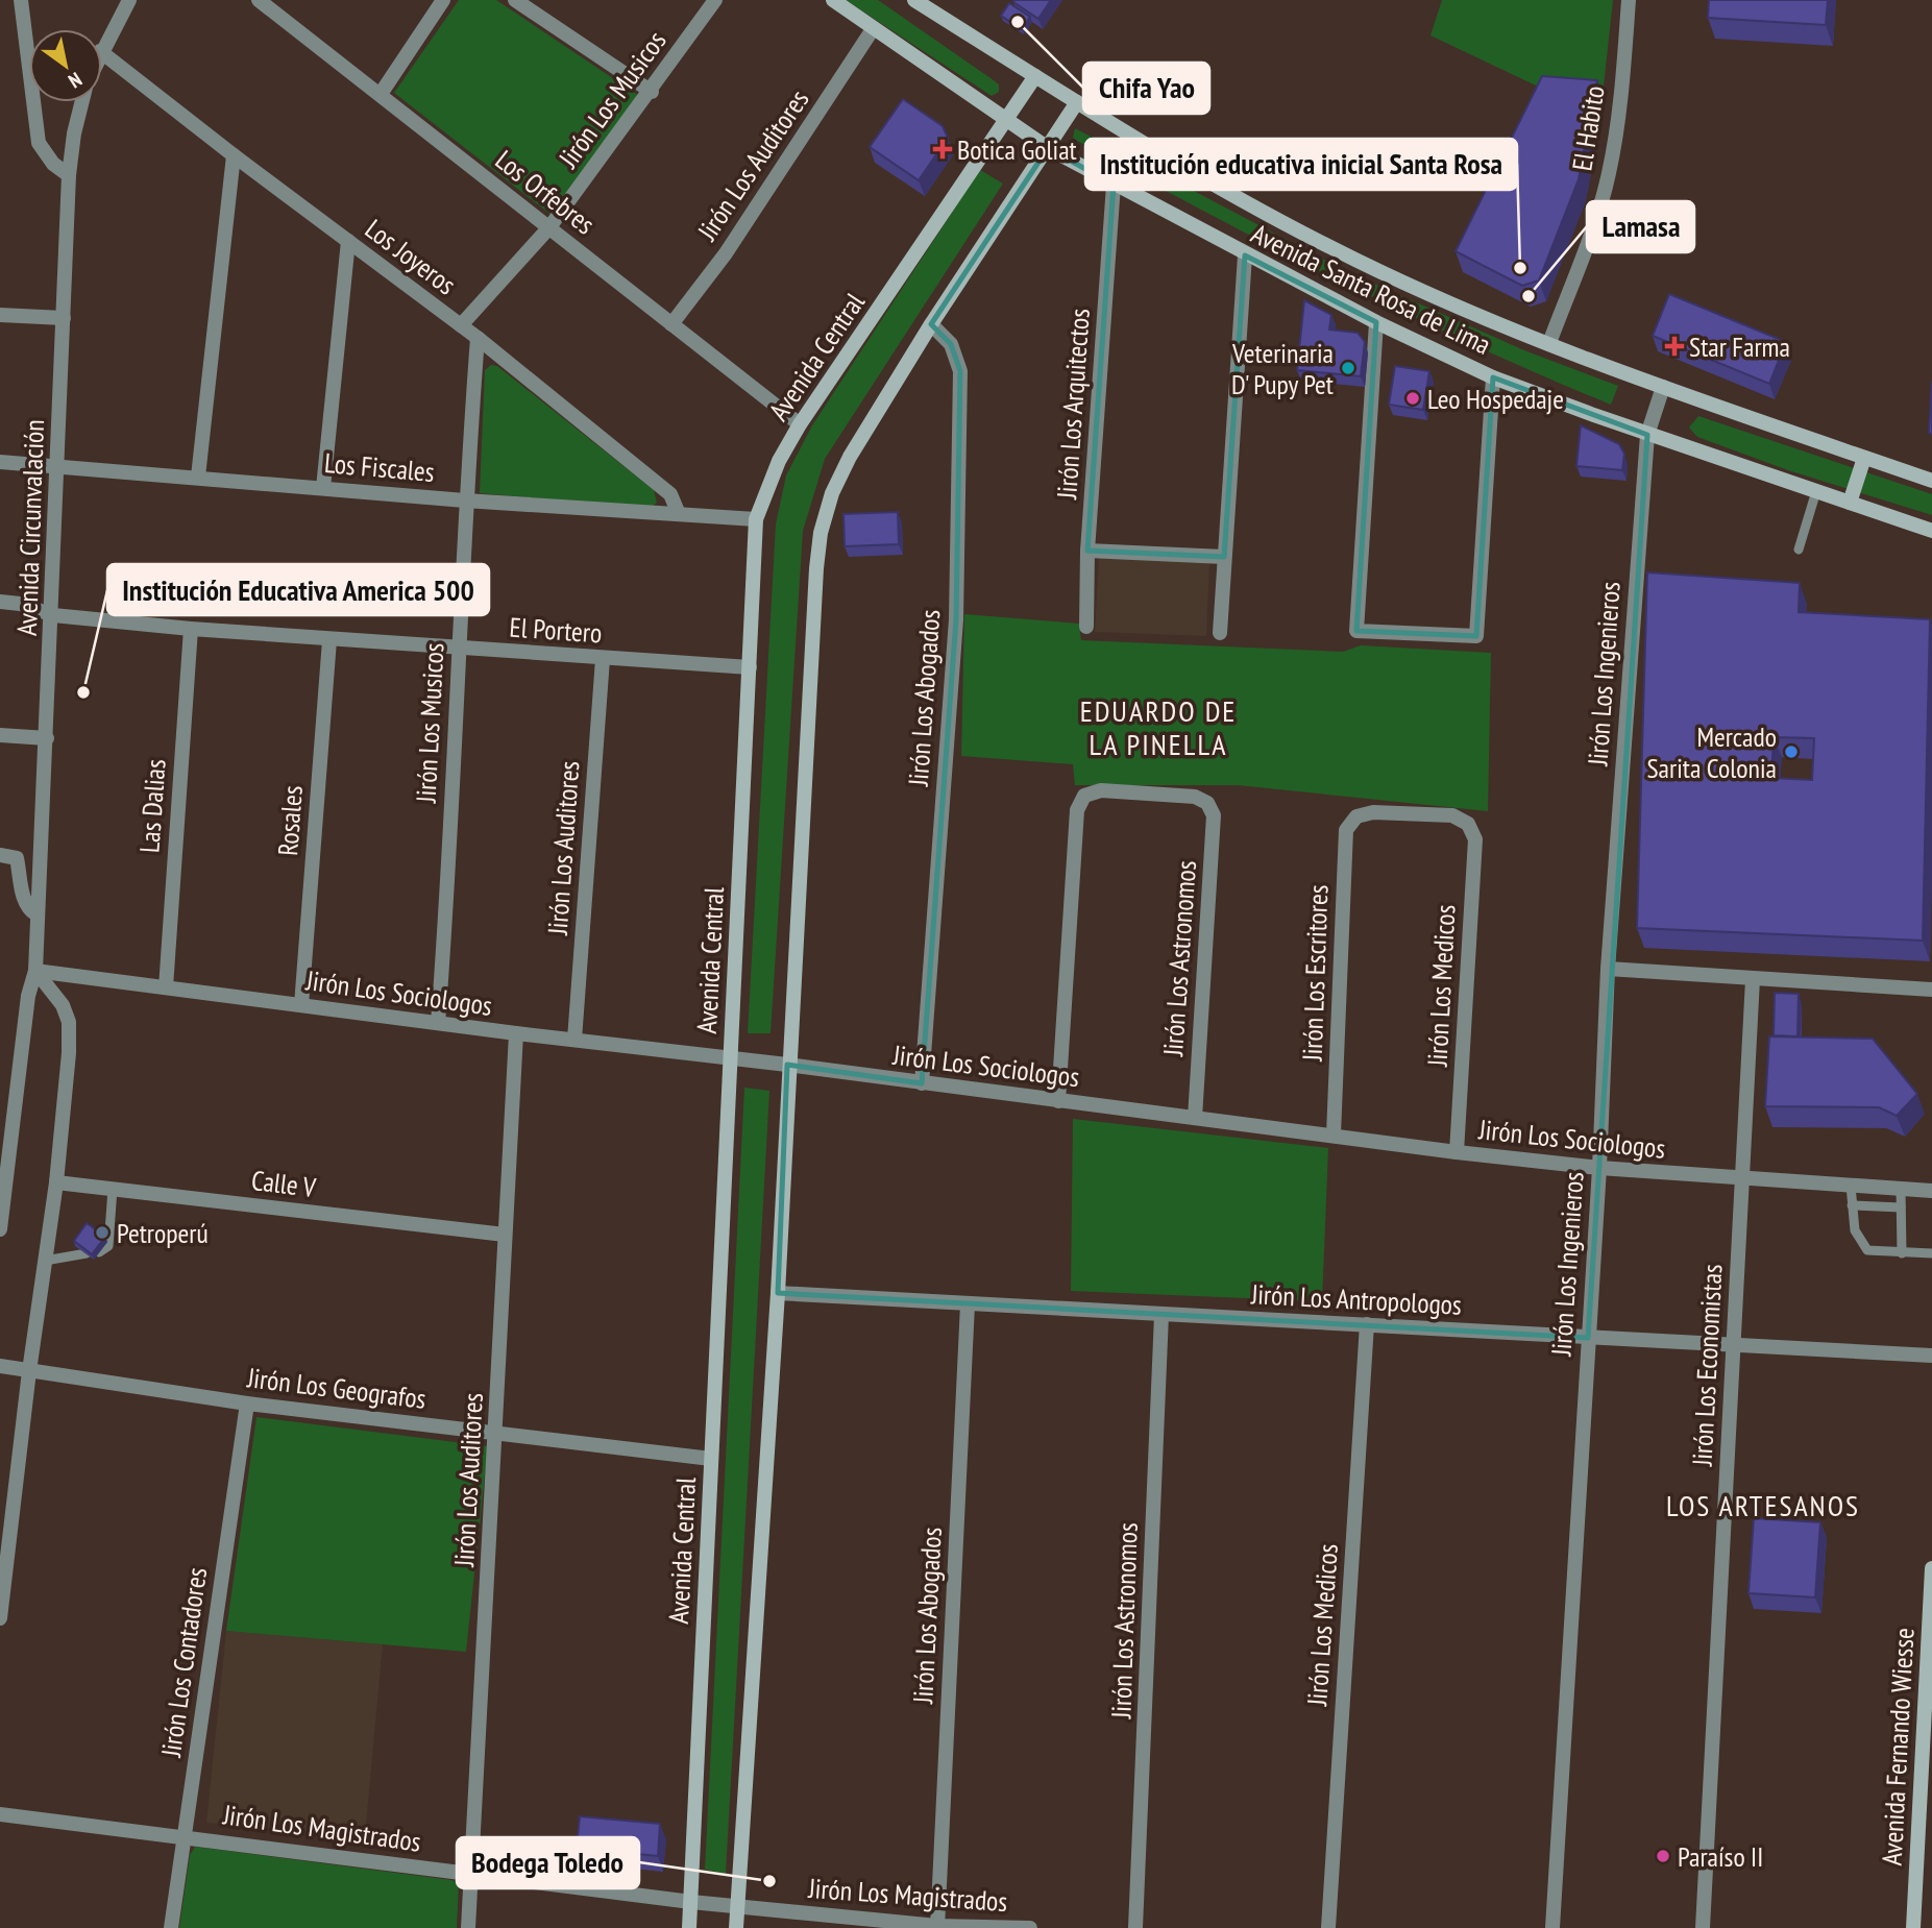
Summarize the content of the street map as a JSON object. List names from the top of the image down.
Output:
{
  "streets": {
    "main road": ["Avenida Santa Rosa de Lima", "Avenida Central", "Avenida Fernando Wiesse"],
    "street": [
      "Jirón Los Musicos",
      "El Habito",
      "Jirón Los Auditores",
      "Los Orfebres",
      "Los Joyeros",
      "Jirón Los Arquitectos",
      "Los Fiscales",
      "Avenida Circunvalación",
      "El Portero",
      "Jirón Los Ingenieros",
      "Jirón Los Abogados",
      "Las Dalias",
      "Rosales",
      "Jirón Los Astronomos",
      "Jirón Los Escritores",
      "Jirón Los Medicos",
      "Jirón Los Sociologos",
      "Calle V",
      "Jirón Los Antropologos",
      "Jirón Los Economistas",
      "Jirón Los Geografos",
      "Jirón Los Contadores",
      "Jirón Los Magistrados"
    ]
  },
  "crossings": [
    ["Jirón Los Musicos", "Los Orfebres"],
    ["Jirón Los Musicos", "Los Joyeros"],
    ["Jirón Los Musicos", "Los Fiscales"],
    ["Jirón Los Musicos", "El Portero"],
    ["Jirón Los Musicos", "Jirón Los Sociologos"],
    ["El Habito", "Avenida Santa Rosa de Lima"],
    ["Jirón Los Auditores", "Los Orfebres"],
    ["Jirón Los Auditores", "Avenida Santa Rosa de Lima"],
    ["Jirón Los Auditores", "El Portero"],
    ["Jirón Los Auditores", "Jirón Los Sociologos"],
    ["Jirón Los Auditores", "Calle V"],
    ["Jirón Los Auditores", "Jirón Los Geografos"],
    ["Jirón Los Auditores", "Jirón Los Magistrados"],
    ["Los Orfebres", "Avenida Central"],
    ["Los Joyeros", "Los Fiscales"],
    ["Avenida Santa Rosa de Lima", "Avenida Central"],
    ["Avenida Santa Rosa de Lima", "Jirón Los Arquitectos"],
    ["Avenida Santa Rosa de Lima", "Jirón Los Ingenieros"],
    ["Avenida Central", "Los Fiscales"],
    ["Avenida Central", "El Portero"],
    ["Avenida Central", "Jirón Los Sociologos"],
    ["Avenida Central", "Jirón Los Geografos"],
    ["Avenida Central", "Jirón Los Magistrados"],
    ["Los Fiscales", "Avenida Circunvalación"],
    ["Avenida Circunvalación", "El Portero"],
    ["Avenida Circunvalación", "Jirón Los Sociologos"],
    ["El Portero", "Las Dalias"],
    ["El Portero", "Rosales"],
    ["Jirón Los Ingenieros", "Jirón Los Sociologos"],
    ["Jirón Los Ingenieros", "Jirón Los Antropologos"],
    ["Jirón Los Abogados", "Jirón Los Sociologos"],
    ["Jirón Los Abogados", "Jirón Los Antropologos"],
    ["Jirón Los Abogados", "Jirón Los Magistrados"],
    ["Las Dalias", "Jirón Los Sociologos"],
    ["Rosales", "Jirón Los Sociologos"],
    ["Jirón Los Astronomos", "Jirón Los Sociologos"],
    ["Jirón Los Astronomos", "Jirón Los Antropologos"],
    ["Jirón Los Escritores", "Jirón Los Medicos"],
    ["Jirón Los Escritores", "Jirón Los Sociologos"],
    ["Jirón Los Medicos", "Jirón Los Sociologos"],
    ["Jirón Los Medicos", "Jirón Los Antropologos"],
    ["Jirón Los Sociologos", "Jirón Los Economistas"],
    ["Jirón Los Antropologos", "Jirón Los Economistas"],
    ["Jirón Los Geografos", "Jirón Los Contadores"],
    ["Jirón Los Contadores", "Jirón Los Magistrados"]
  ],
  "districts": ["EDUARDO DE LA PINELLA", "LOS ARTESANOS"],
  "places": {
    "other": [
      "Chifa Yao",
      "Institución educativa inicial Santa Rosa",
      "Lamasa",
      "Veterinaria D' Pupy Pet",
      "Leo Hospedaje",
      "Institución Educativa America 500",
      "Mercado Sarita Colonia",
      "Petroperú",
      "Paraíso II",
      "Bodega Toledo"
    ],
    "health": ["Botica Goliat", "Star Farma"]
  },
  "north": "bottom right"
}
